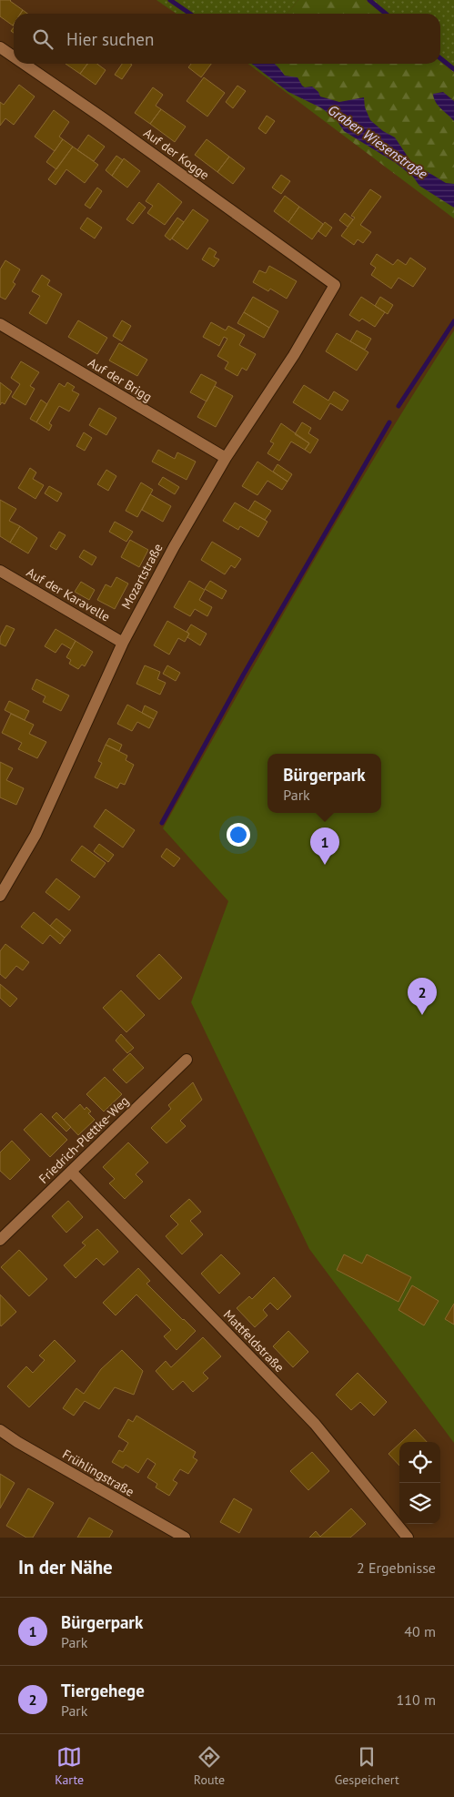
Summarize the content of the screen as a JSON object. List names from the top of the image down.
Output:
{
  "streets": {
    "street": [
      "Auf der Kogge",
      "Auf der Brigg",
      "Mozartstraße",
      "Auf der Karavelle",
      "Friedrich-Plettke-Weg",
      "Mattfeldstraße",
      "Frühlingstraße"
    ]
  },
  "crossings": [
    ["Auf der Kogge", "Mozartstraße"],
    ["Auf der Brigg", "Mozartstraße"],
    ["Mozartstraße", "Auf der Karavelle"],
    ["Friedrich-Plettke-Weg", "Mattfeldstraße"]
  ],
  "water": ["Graben Wiesenstraße"],
  "page": {
    "search": "Hier suchen",
    "popup": ["Bürgerpark", "Park"],
    "pins": ["1", "2"],
    "heading": ["In der Nähe", "2 Ergebnisse"],
    "list": [
      {
        "mark": "1",
        "name": "Bürgerpark",
        "note": "Park",
        "value": "40 m"
      },
      {
        "mark": "2",
        "name": "Tiergehege",
        "note": "Park",
        "value": "110 m"
      }
    ],
    "nav": ["Karte", "Route", "Gespeichert"]
  }
}
